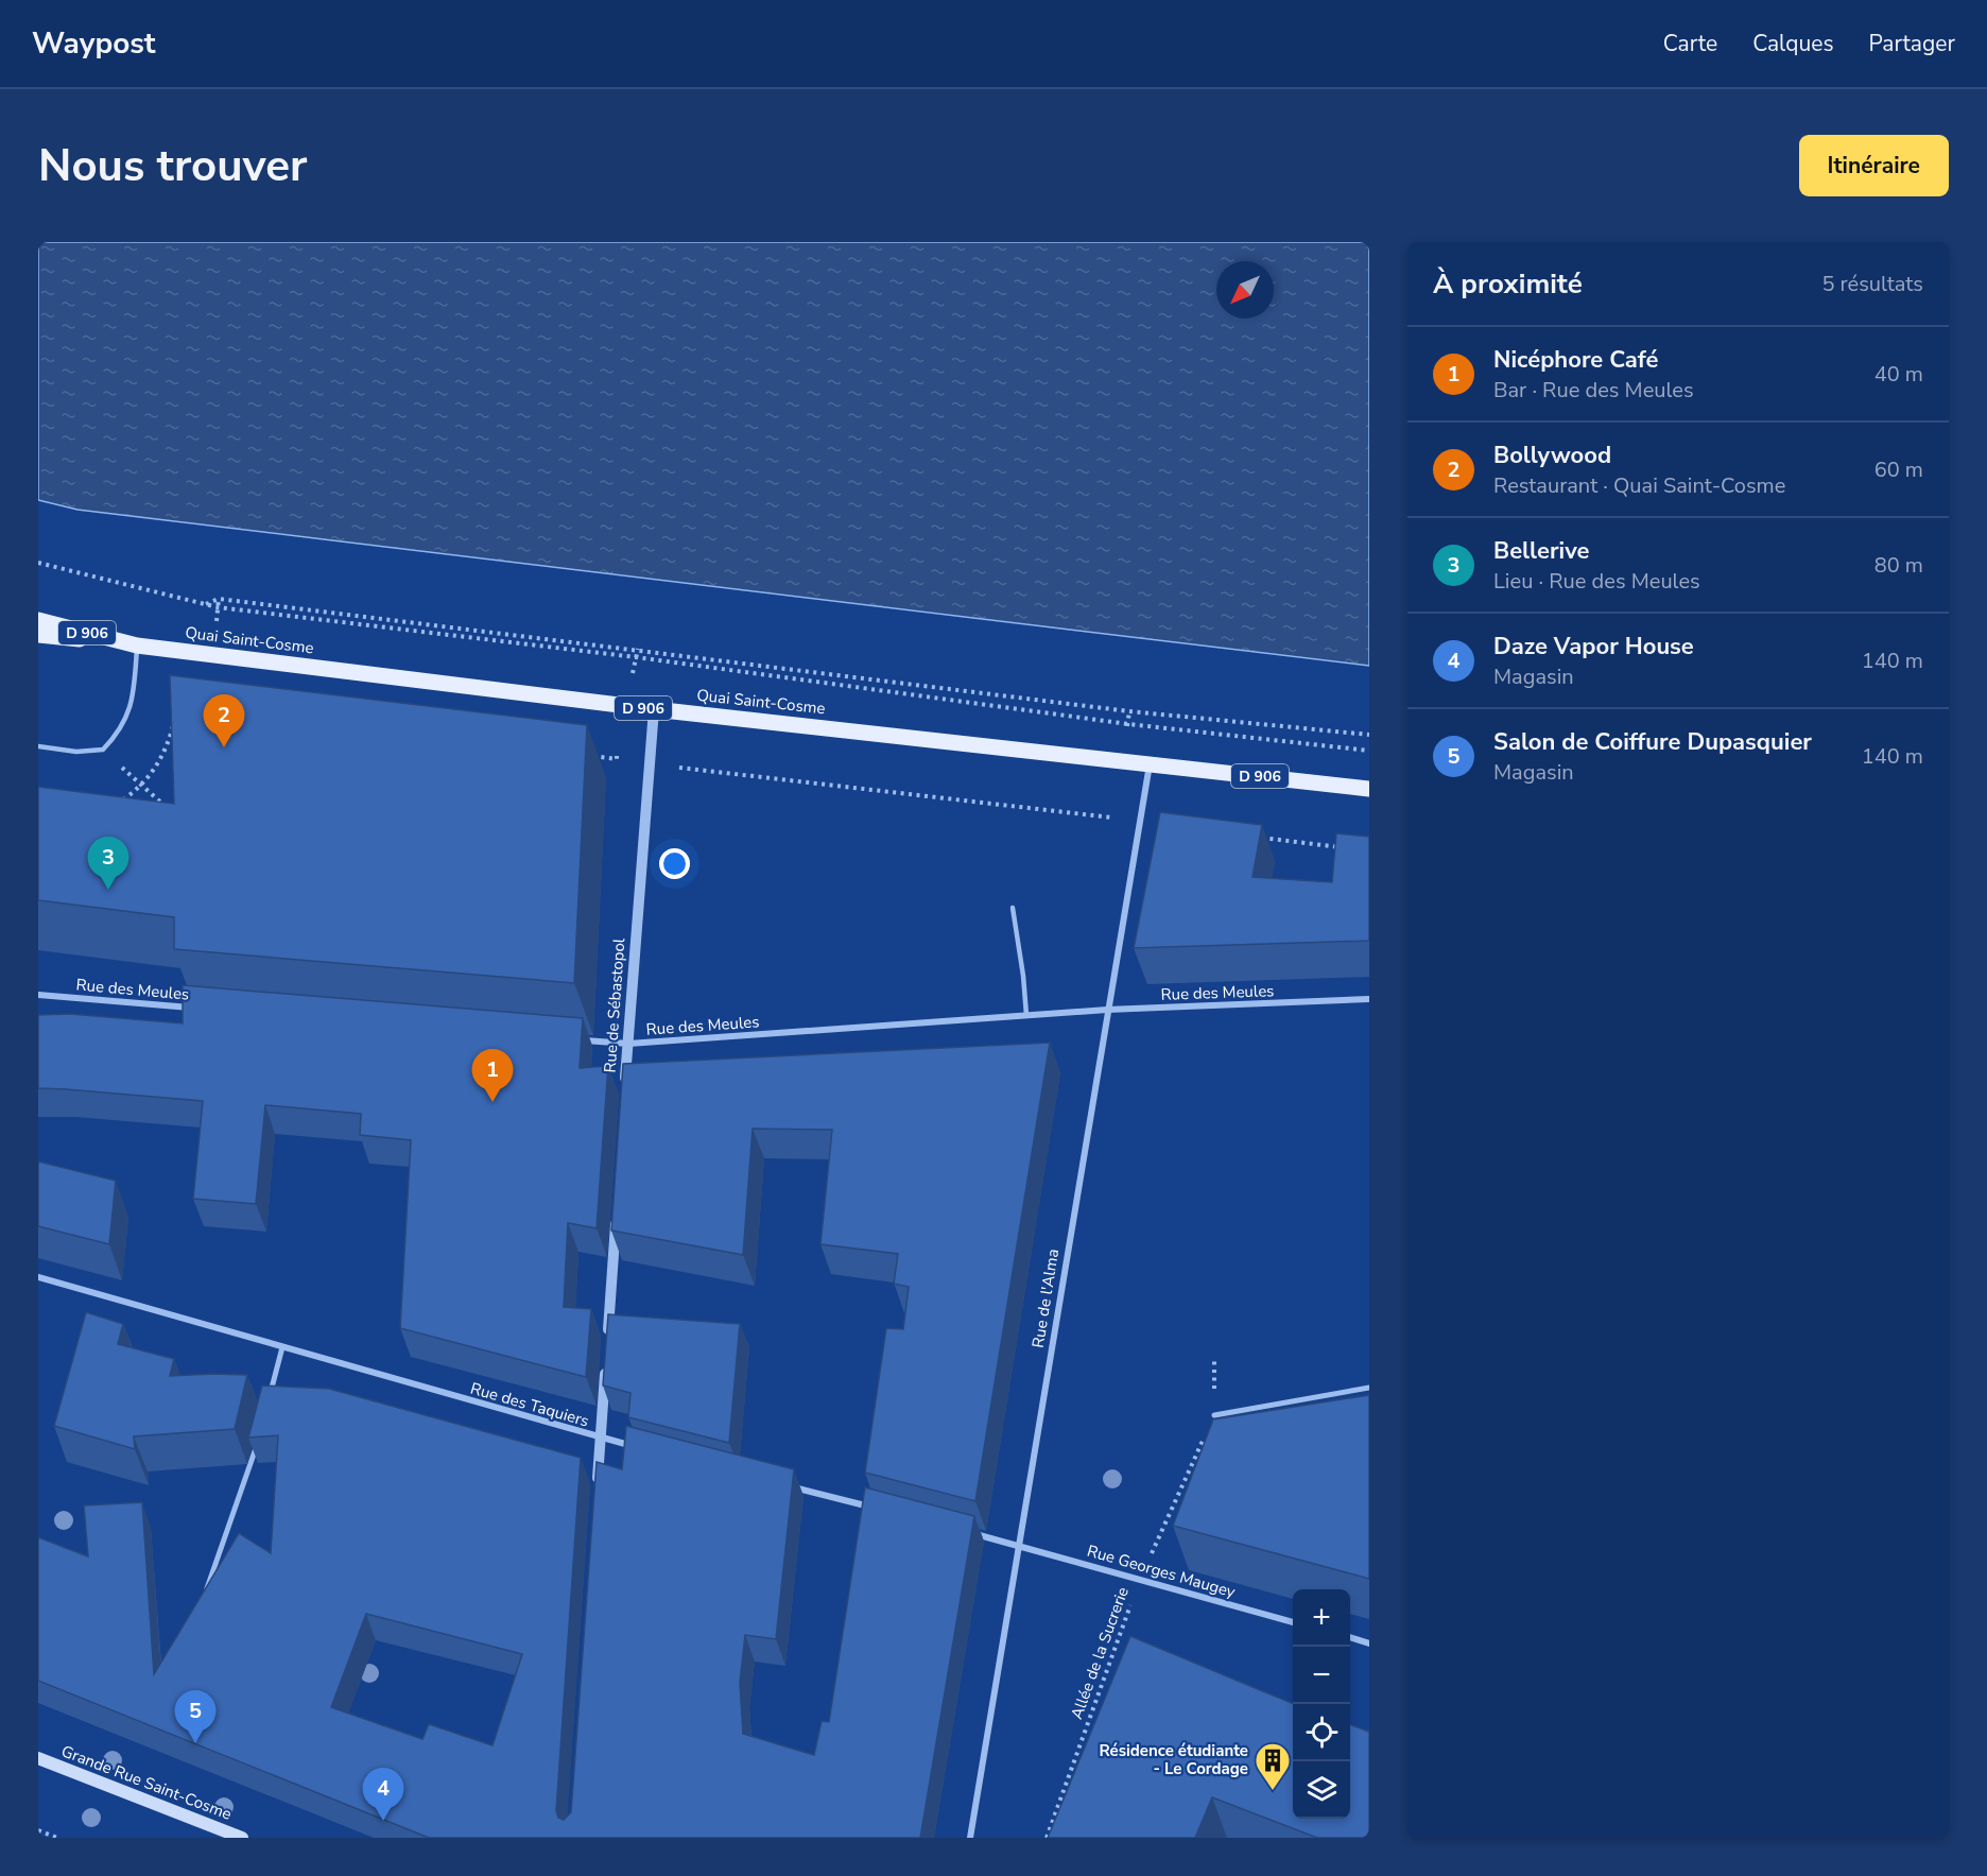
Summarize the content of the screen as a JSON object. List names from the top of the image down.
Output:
{
  "streets": {
    "main road": ["D 906", "Quai Saint-Cosme", "Grande Rue Saint-Cosme"],
    "street": [
      "Rue des Meules",
      "Rue de Sébastopol",
      "Rue de l'Alma",
      "Rue des Taquiers",
      "Rue Georges Maugey"
    ],
    "path": ["Allée de la Sucrerie"]
  },
  "crossings": [
    ["D 906", "Quai Saint-Cosme"],
    ["Quai Saint-Cosme", "Rue de Sébastopol"],
    ["Quai Saint-Cosme", "Rue de l'Alma"],
    ["Rue des Meules", "Rue de Sébastopol"],
    ["Rue des Meules", "Rue de l'Alma"],
    ["Rue de l'Alma", "Rue Georges Maugey"],
    ["Rue Georges Maugey", "Allée de la Sucrerie"]
  ],
  "places": {
    "building": ["Résidence étudiante - Le Cordage"]
  },
  "north": "bottom left",
  "page": {
    "header": "Waypost",
    "nav": ["Carte", "Calques", "Partager"],
    "buttons": "Itinéraire",
    "title": "Nous trouver",
    "heading": ["À proximité", "5 résultats"],
    "list": [
      {
        "mark": "1",
        "name": "Nicéphore Café",
        "note": "Bar · Rue des Meules",
        "value": "40 m"
      },
      {
        "mark": "2",
        "name": "Bollywood",
        "note": "Restaurant · Quai Saint-Cosme",
        "value": "60 m"
      },
      {
        "mark": "3",
        "name": "Bellerive",
        "note": "Lieu · Rue des Meules",
        "value": "80 m"
      },
      {
        "mark": "4",
        "name": "Daze Vapor House",
        "note": "Magasin",
        "value": "140 m"
      },
      {
        "mark": "5",
        "name": "Salon de Coiffure Dupasquier",
        "note": "Magasin",
        "value": "140 m"
      }
    ],
    "pins": [
      "2",
      "3",
      "1",
      "5",
      "4"
    ],
    "map_buttons": ["+", "−"]
  }
}
